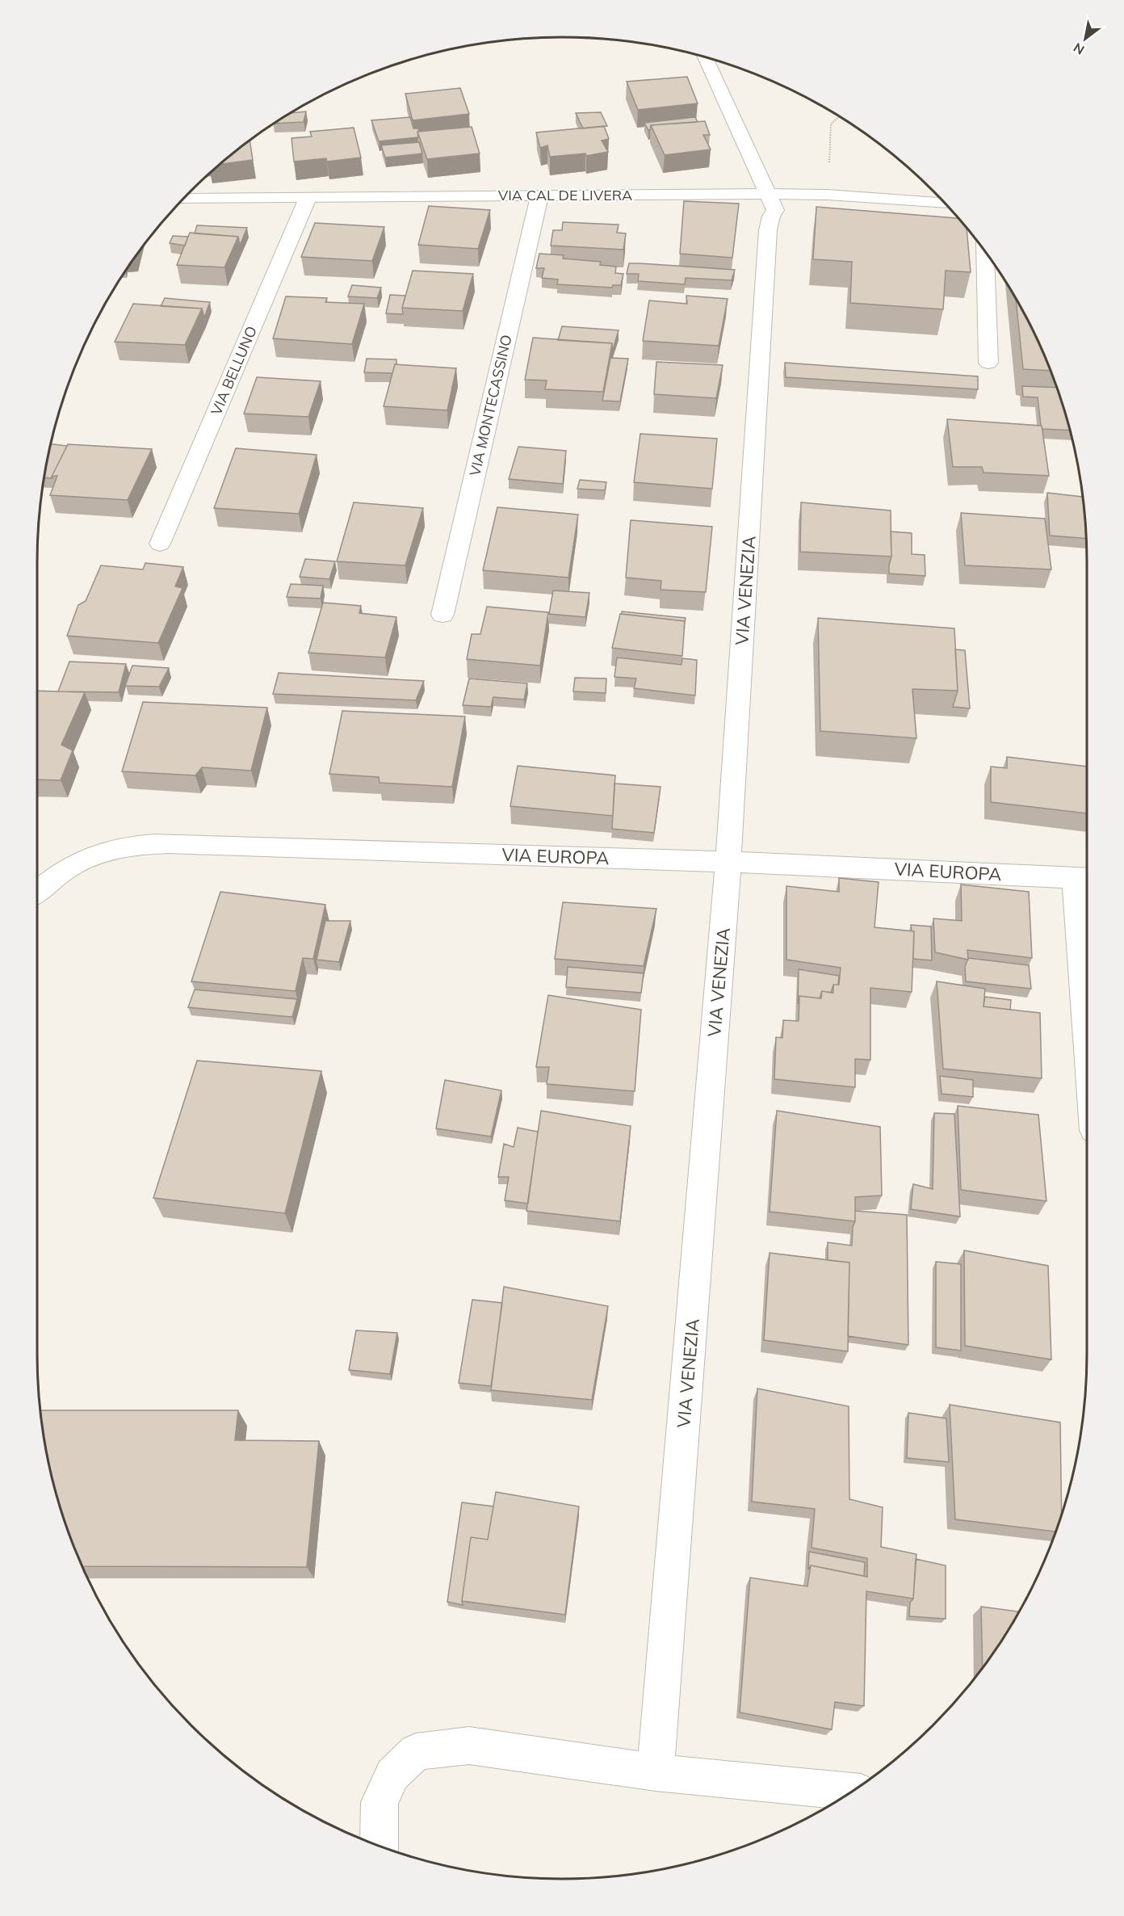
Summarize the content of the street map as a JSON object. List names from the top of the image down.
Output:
{
  "streets": {
    "street": [
      "VIA CAL DE LIVERA",
      "VIA BELLUNO",
      "VIA MONTECASSINO",
      "VIA VENEZIA",
      "VIA EUROPA"
    ]
  },
  "crossings": [
    ["VIA CAL DE LIVERA", "VIA BELLUNO"],
    ["VIA CAL DE LIVERA", "VIA MONTECASSINO"],
    ["VIA CAL DE LIVERA", "VIA VENEZIA"],
    ["VIA VENEZIA", "VIA EUROPA"]
  ],
  "north": "bottom left"
}
